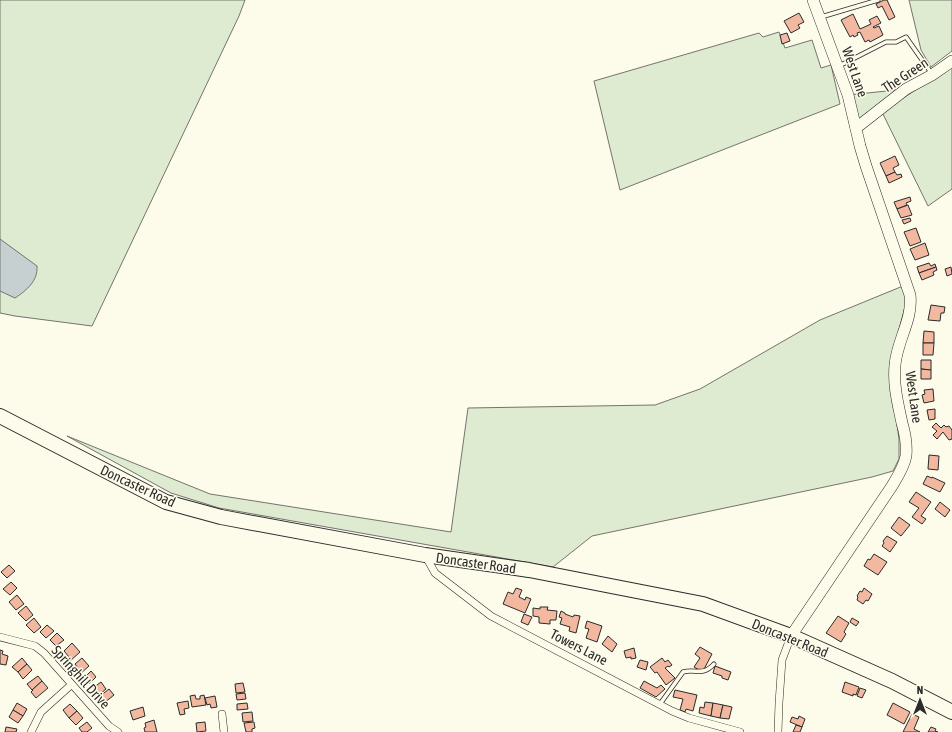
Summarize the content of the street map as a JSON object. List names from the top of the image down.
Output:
{
  "streets": {
    "highway": ["Doncaster Road"],
    "street": [
      "West Lane",
      "The Green",
      "Towers Lane",
      "Springhill Drive"
    ]
  },
  "crossings": [
    ["West Lane", "The Green"],
    ["West Lane", "Doncaster Road"],
    ["Doncaster Road", "Towers Lane"]
  ],
  "north": "top"
}
